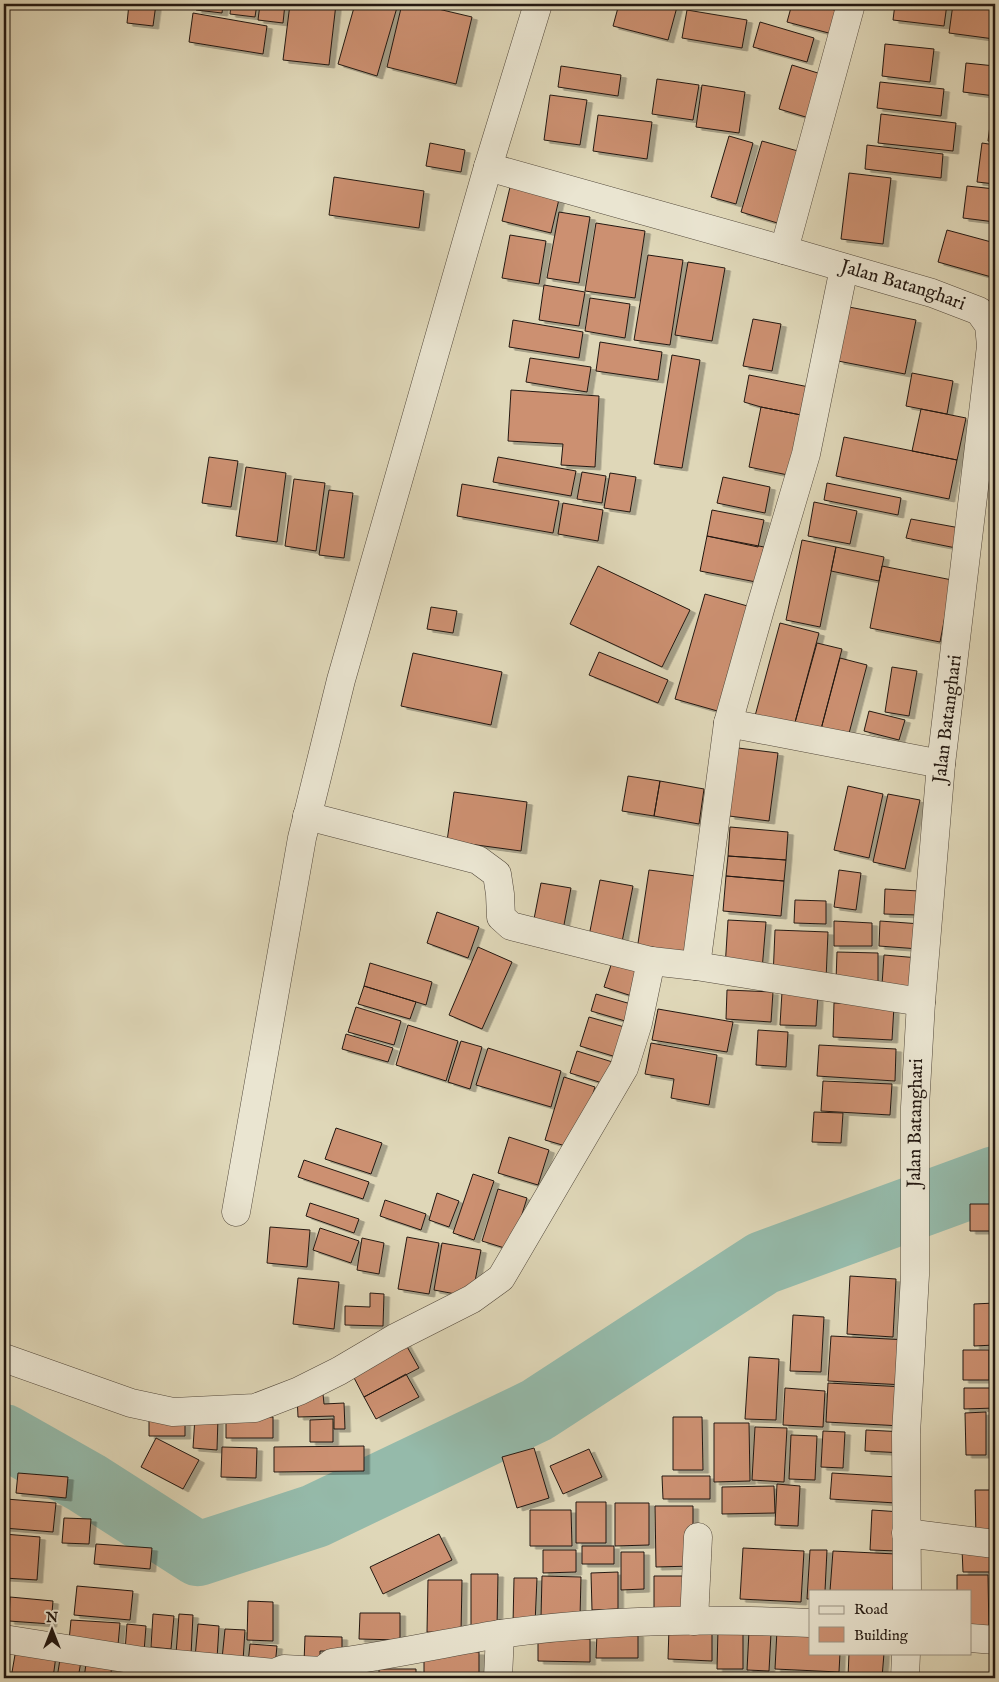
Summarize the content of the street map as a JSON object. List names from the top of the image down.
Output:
{
  "streets": {
    "street": ["Jalan Batanghari"]
  },
  "legend": ["Road", "Building"],
  "north": "top"
}
